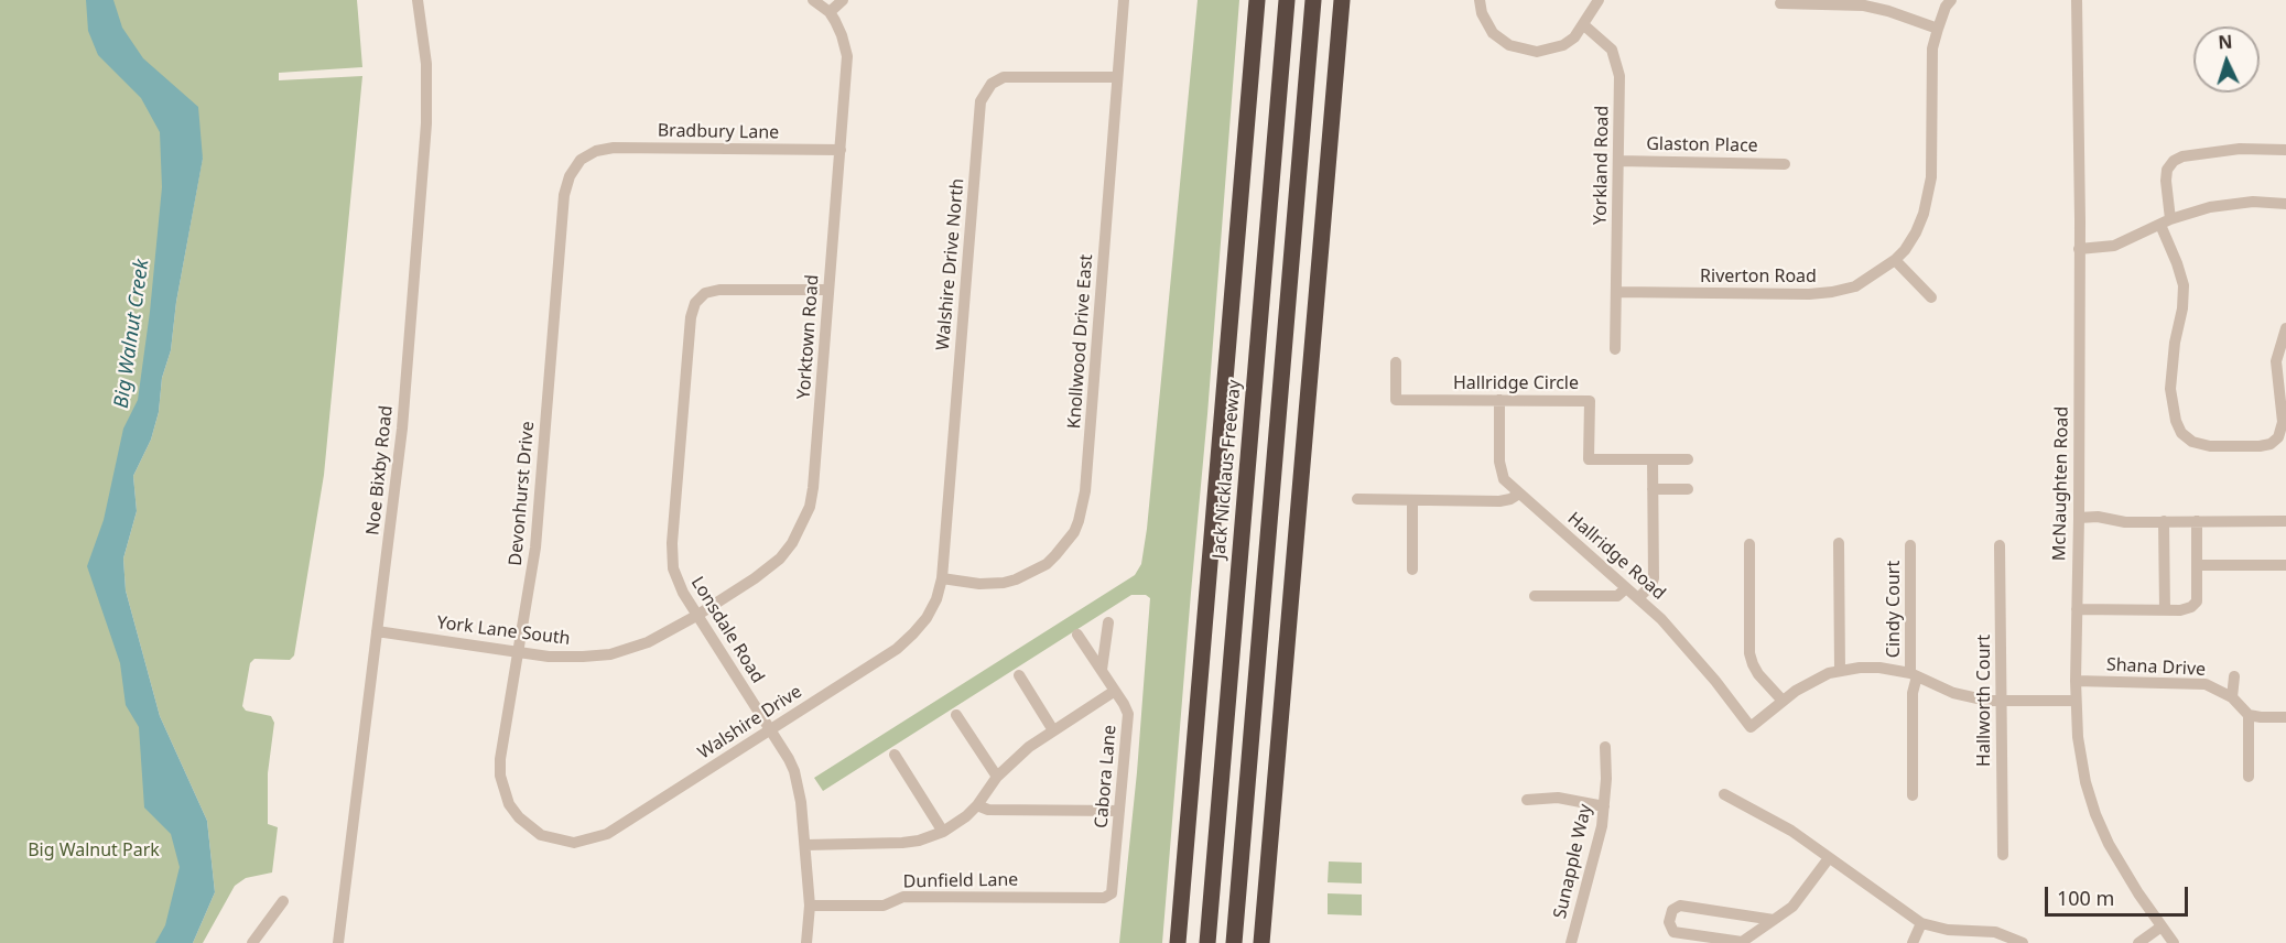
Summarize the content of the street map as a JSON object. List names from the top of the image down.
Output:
{
  "streets": {
    "highway": ["Jack Nicklaus Freeway"],
    "street": [
      "Bradbury Lane",
      "Glaston Place",
      "Yorkland Road",
      "Walshire Drive North",
      "Riverton Road",
      "Yorktown Road",
      "Knollwood Drive East",
      "Hallridge Circle",
      "Noe Bixby Road",
      "McNaughten Road",
      "Devonhurst Drive",
      "Hallridge Road",
      "Cindy Court",
      "Lonsdale Road",
      "York Lane South",
      "Shana Drive",
      "Hallworth Court",
      "Walshire Drive",
      "Cabora Lane",
      "Sunapple Way",
      "Dunfield Lane"
    ]
  },
  "crossings": [
    ["Bradbury Lane", "Yorktown Road"],
    ["Bradbury Lane", "Devonhurst Drive"],
    ["Glaston Place", "Yorkland Road"],
    ["Yorkland Road", "Riverton Road"],
    ["Walshire Drive North", "Knollwood Drive East"],
    ["Walshire Drive North", "Walshire Drive"],
    ["Yorktown Road", "Lonsdale Road"],
    ["Yorktown Road", "York Lane South"],
    ["Knollwood Drive East", "Walshire Drive"],
    ["Hallridge Circle", "Hallridge Road"],
    ["Noe Bixby Road", "York Lane South"],
    ["McNaughten Road", "Shana Drive"],
    ["Devonhurst Drive", "York Lane South"],
    ["Devonhurst Drive", "Walshire Drive"],
    ["Lonsdale Road", "York Lane South"],
    ["Lonsdale Road", "Walshire Drive"],
    ["Lonsdale Road", "Dunfield Lane"],
    ["Cabora Lane", "Dunfield Lane"]
  ],
  "water": ["Big Walnut Creek"],
  "parks": ["Big Walnut Park"],
  "scale_bar": "100 m",
  "north": "top"
}
